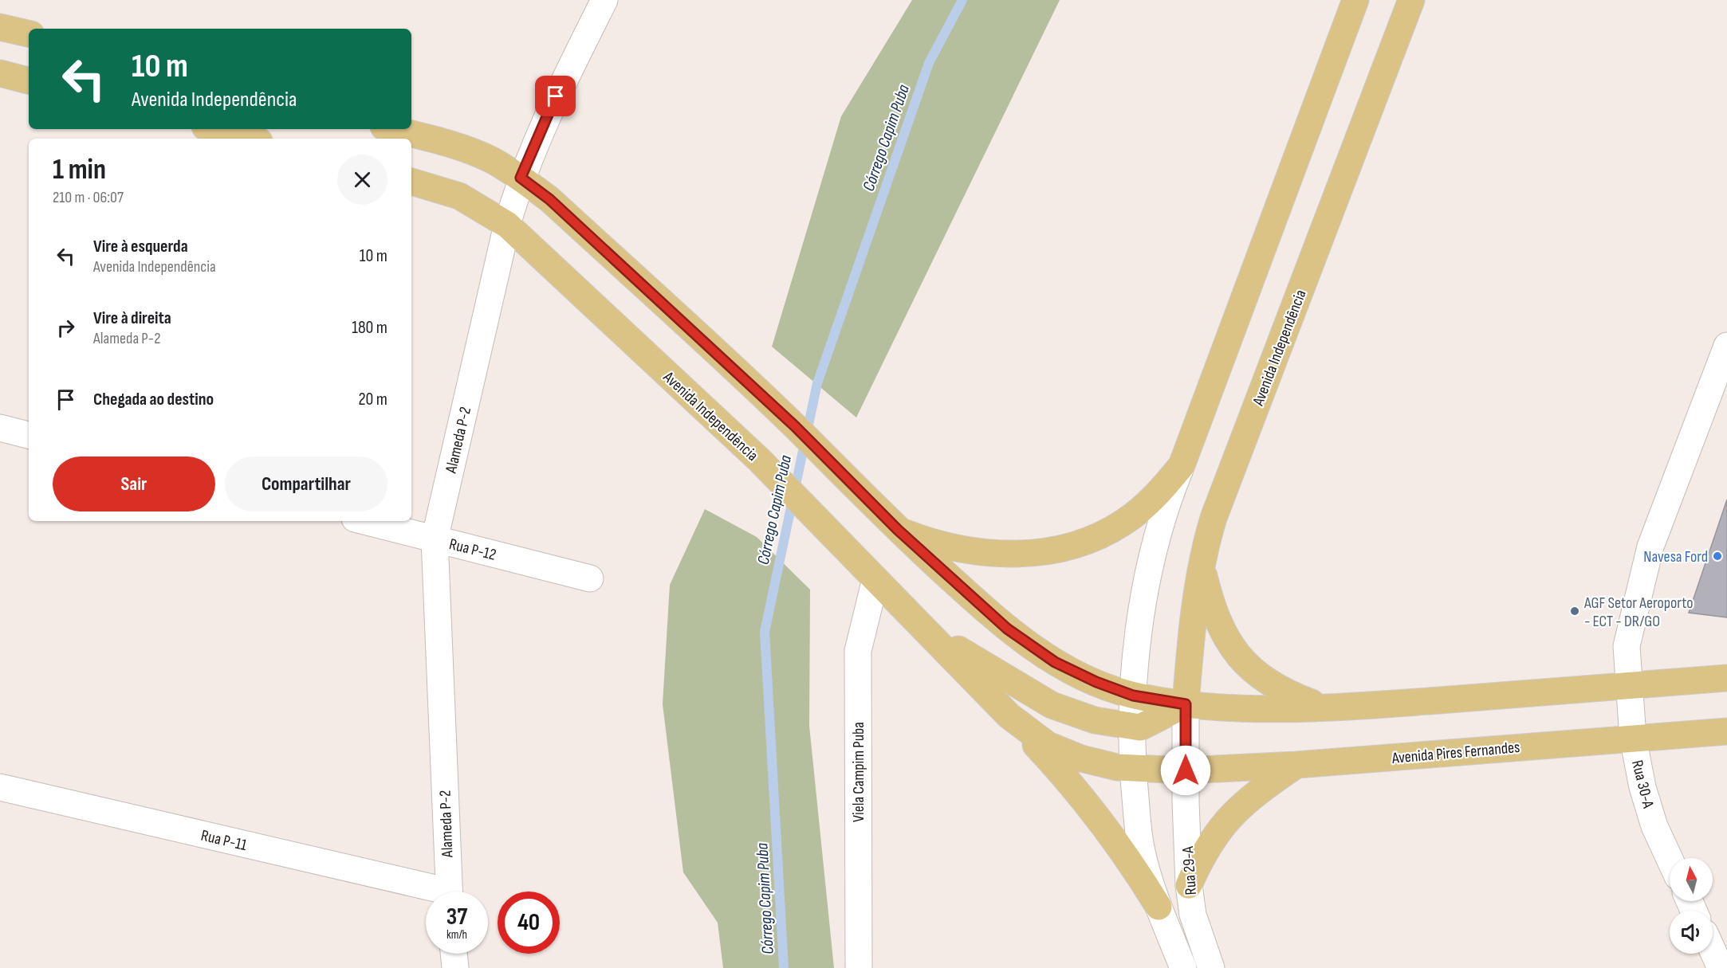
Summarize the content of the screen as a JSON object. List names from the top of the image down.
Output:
{
  "streets": {
    "main road": ["Avenida Independência", "Avenida Pires Fernandes"],
    "street": [
      "Alameda P-2",
      "Rua P-12",
      "Viela Campim Puba",
      "Rua 30-A",
      "Rua P-11",
      "Rua 29-A"
    ]
  },
  "crossings": [
    ["Avenida Independência", "Alameda P-2"],
    ["Avenida Independência", "Avenida Pires Fernandes"],
    ["Avenida Independência", "Viela Campim Puba"],
    ["Avenida Independência", "Rua 29-A"],
    ["Alameda P-2", "Rua P-12"],
    ["Avenida Pires Fernandes", "Rua 30-A"],
    ["Avenida Pires Fernandes", "Rua 29-A"]
  ],
  "water": ["Córrego Capim Puba"],
  "places": ["Navesa Ford", "AGF Setor Aeroporto - ECT - DR/GO"],
  "north": "top",
  "page": {
    "turn": ["10 m", "Avenida Independência"],
    "heading": ["1 min", "210 m · 06:07"],
    "list": [
      {
        "name": "Vire à esquerda",
        "note": "Avenida Independência",
        "value": "10 m"
      },
      {
        "name": "Vire à direita",
        "note": "Alameda P-2",
        "value": "180 m"
      },
      {
        "name": "Chegada ao destino",
        "value": "20 m"
      }
    ],
    "buttons": ["Sair", "Compartilhar"],
    "speed": "37 km/h",
    "limit": "40"
  }
}
